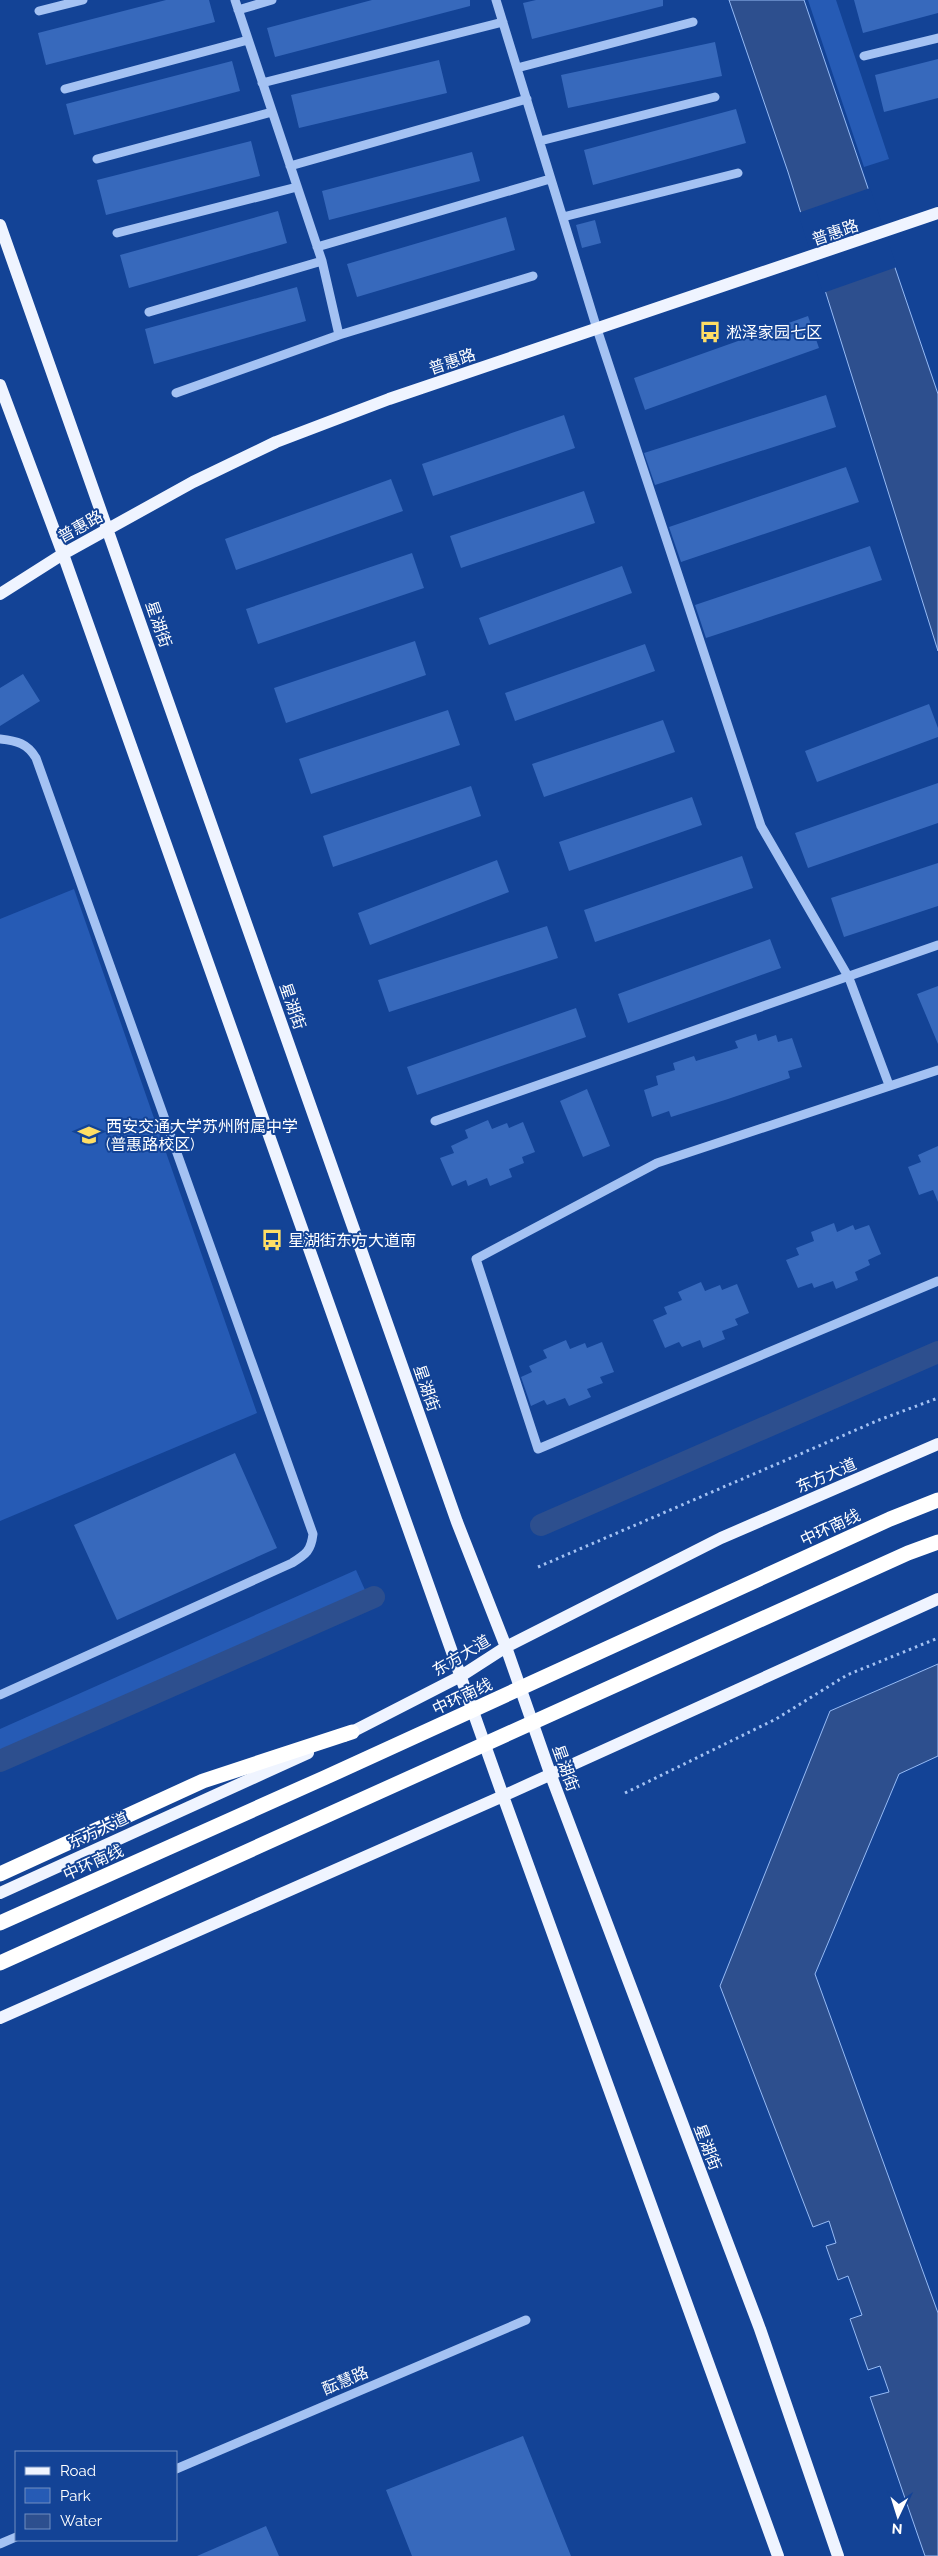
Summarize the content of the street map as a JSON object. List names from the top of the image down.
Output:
{
  "streets": {
    "highway": ["中环南线"],
    "main road": ["普惠路", "星湖街", "东方大道"],
    "street": ["酝慧路"]
  },
  "crossings": [
    ["普惠路", "星湖街"],
    ["星湖街", "东方大道"]
  ],
  "places": {
    "bus stop": ["淞泽家园七区", "星湖街东方大道南"],
    "school or university": ["西安交通大学苏州附属中学 (普惠路校区)"]
  },
  "legend": ["Road", "Park", "Water"],
  "north": "bottom"
}
